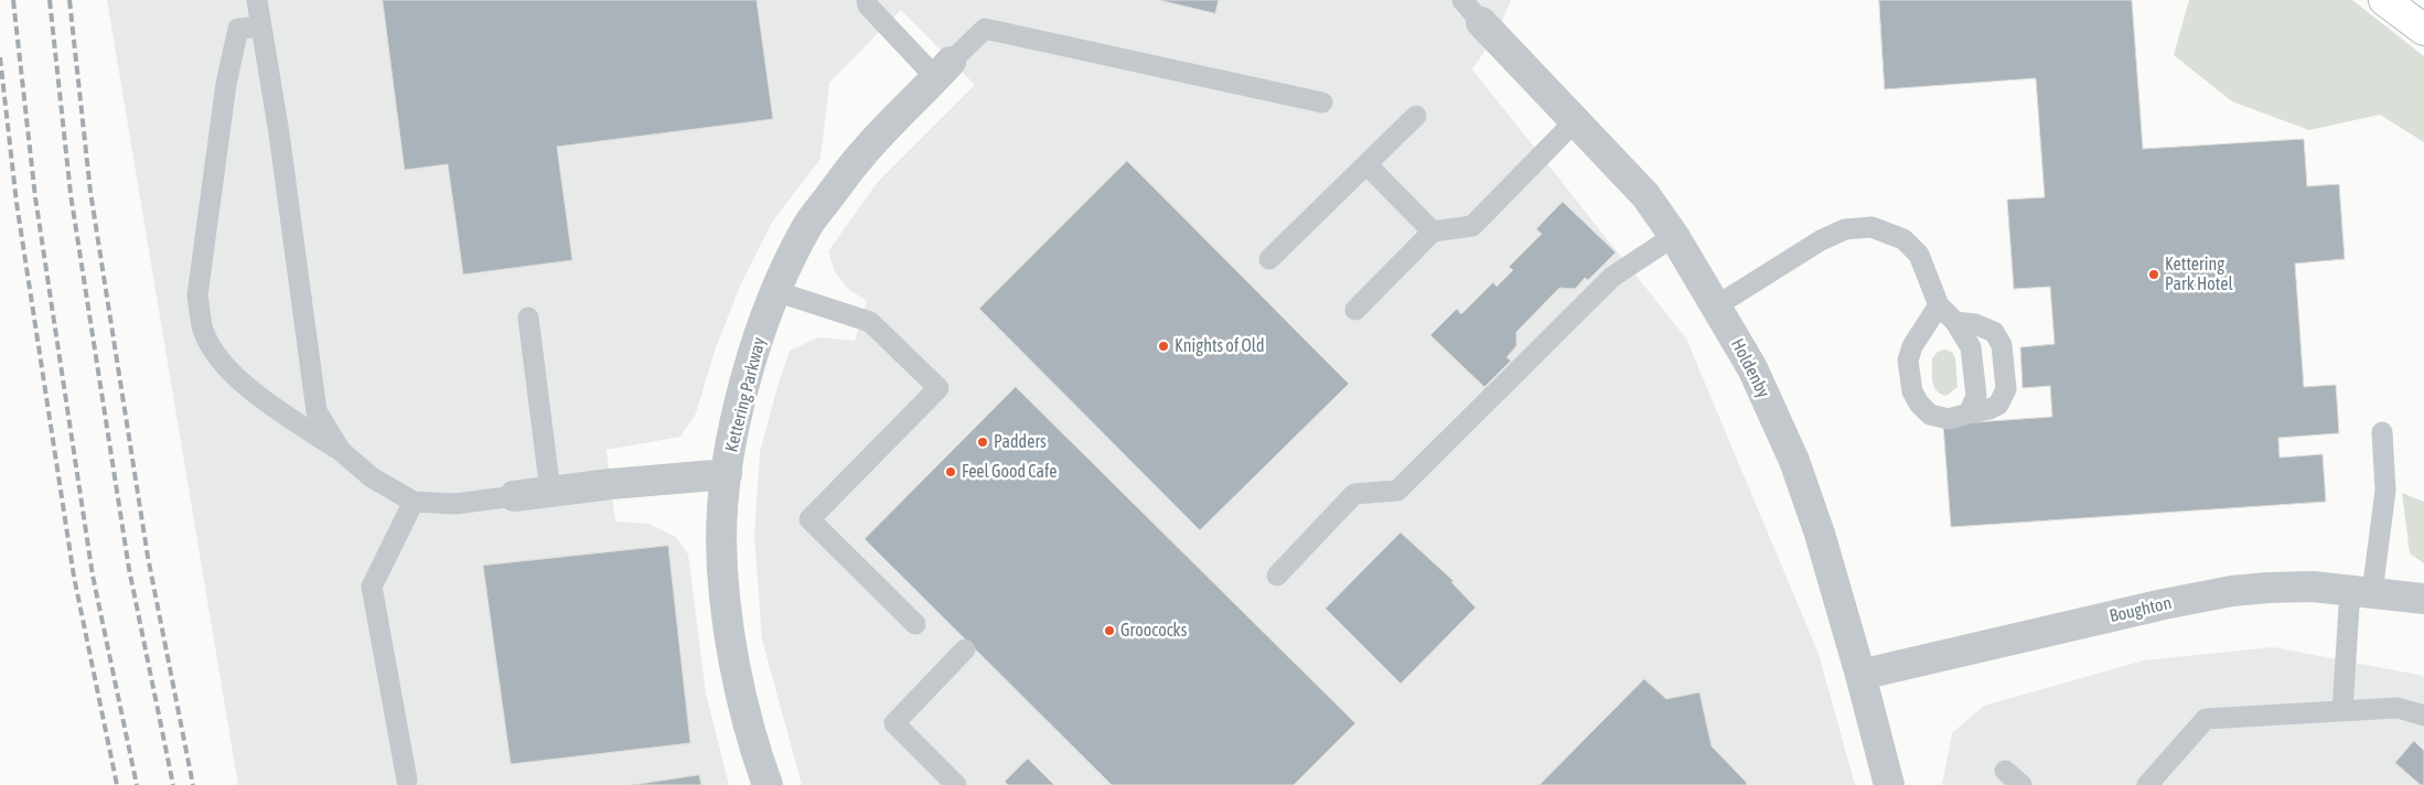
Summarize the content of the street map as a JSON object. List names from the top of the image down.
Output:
{
  "streets": {
    "street": ["Holdenby", "Kettering Parkway", "Boughton"]
  },
  "crossings": [
    ["Holdenby", "Boughton"]
  ],
  "places": [
    "Kettering Park Hotel",
    "Knights of Old",
    "Padders",
    "Feel Good Cafe",
    "Groococks"
  ]
}
